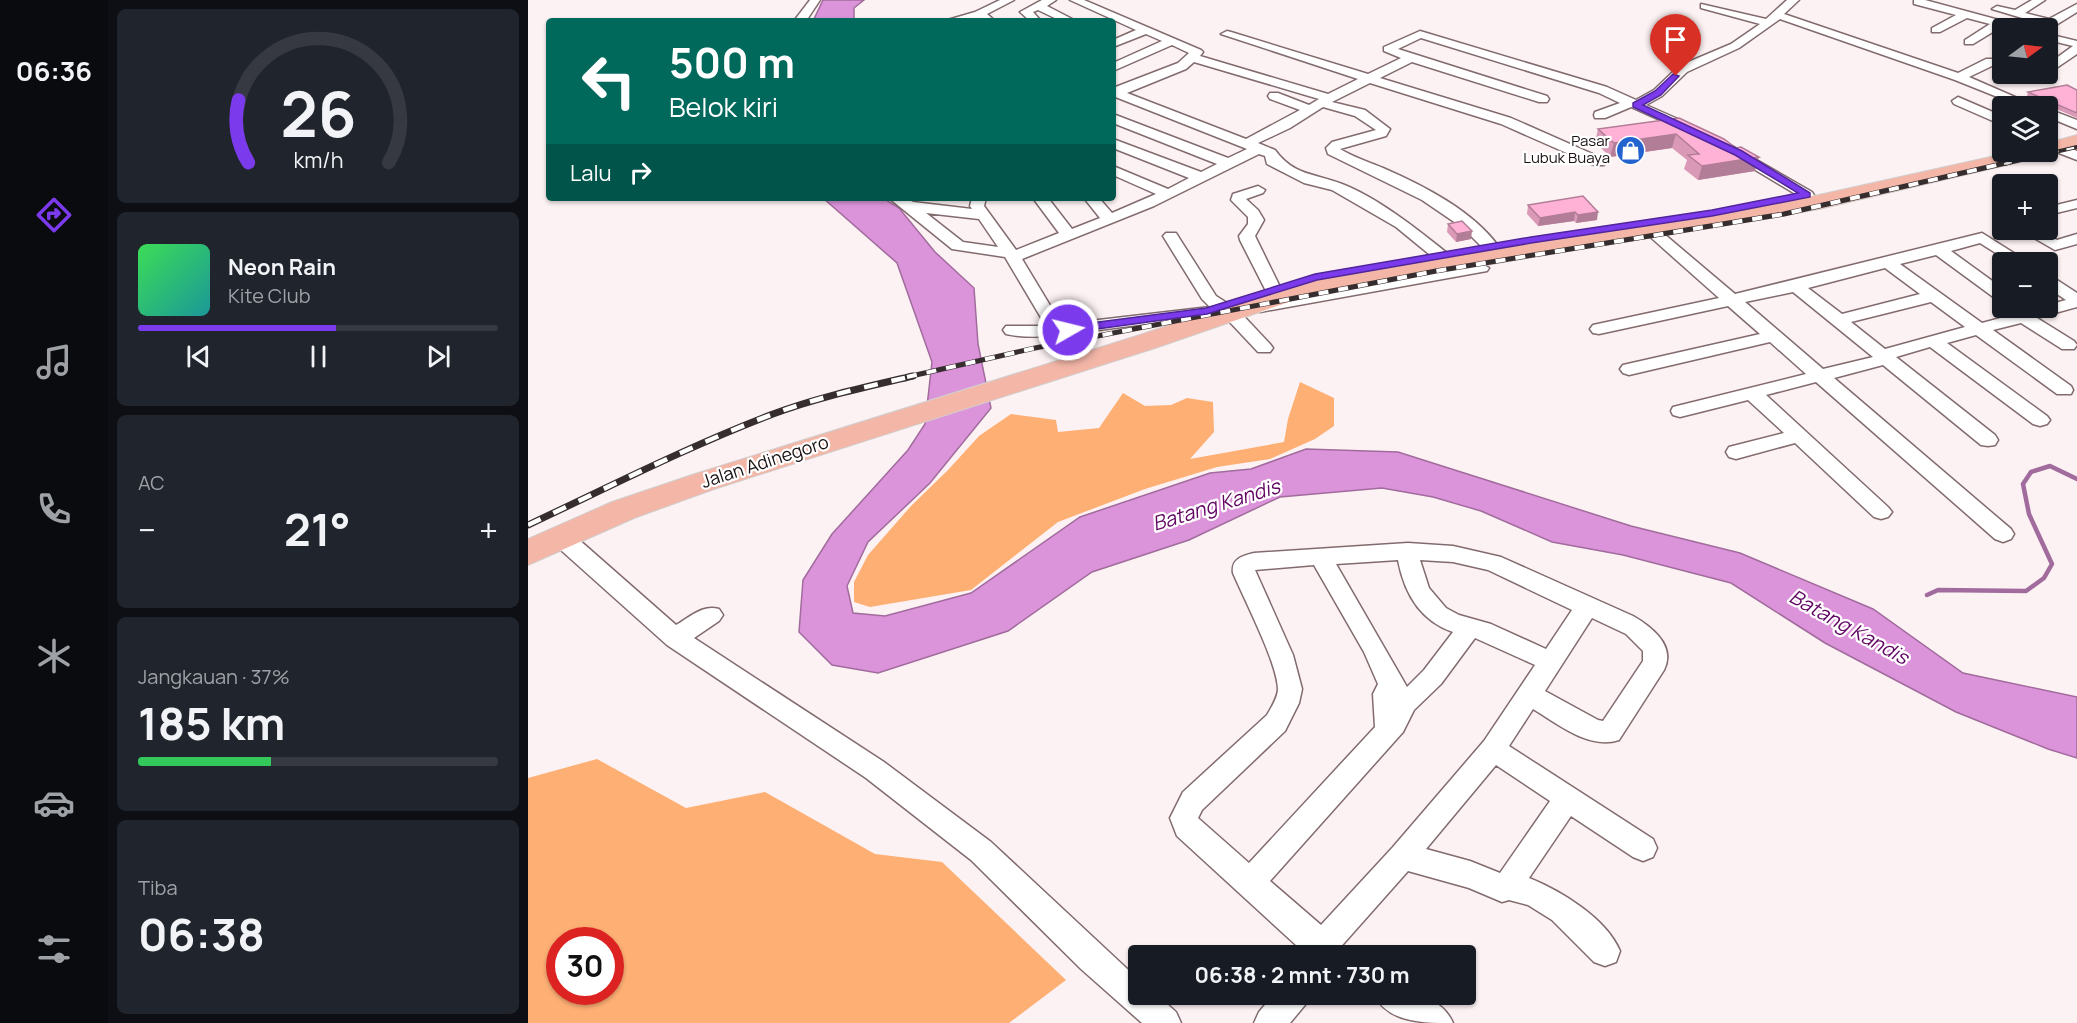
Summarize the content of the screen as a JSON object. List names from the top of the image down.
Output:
{
  "streets": {
    "highway": ["Jalan Adinegoro"]
  },
  "water": ["Batang Kandis"],
  "places": {
    "shop": ["Pasar Lubuk Buaya"]
  },
  "north": "right",
  "page": {
    "tabs": "06:36",
    "map_buttons": ["+", "−"],
    "turn": ["500 m", "Belok kiri"],
    "then": "Lalu",
    "song": ["Neon Rain", "Kite Club"],
    "tile": [
      "AC",
      ["Jangkauan · 37%", "185 km"],
      ["Tiba", "06:38"]
    ],
    "heat": ["−", "21°", "+"],
    "limit": "30",
    "trip": "06:38 · 2 mnt · 730 m",
    "gauge": ["26", "km/h"]
  }
}
